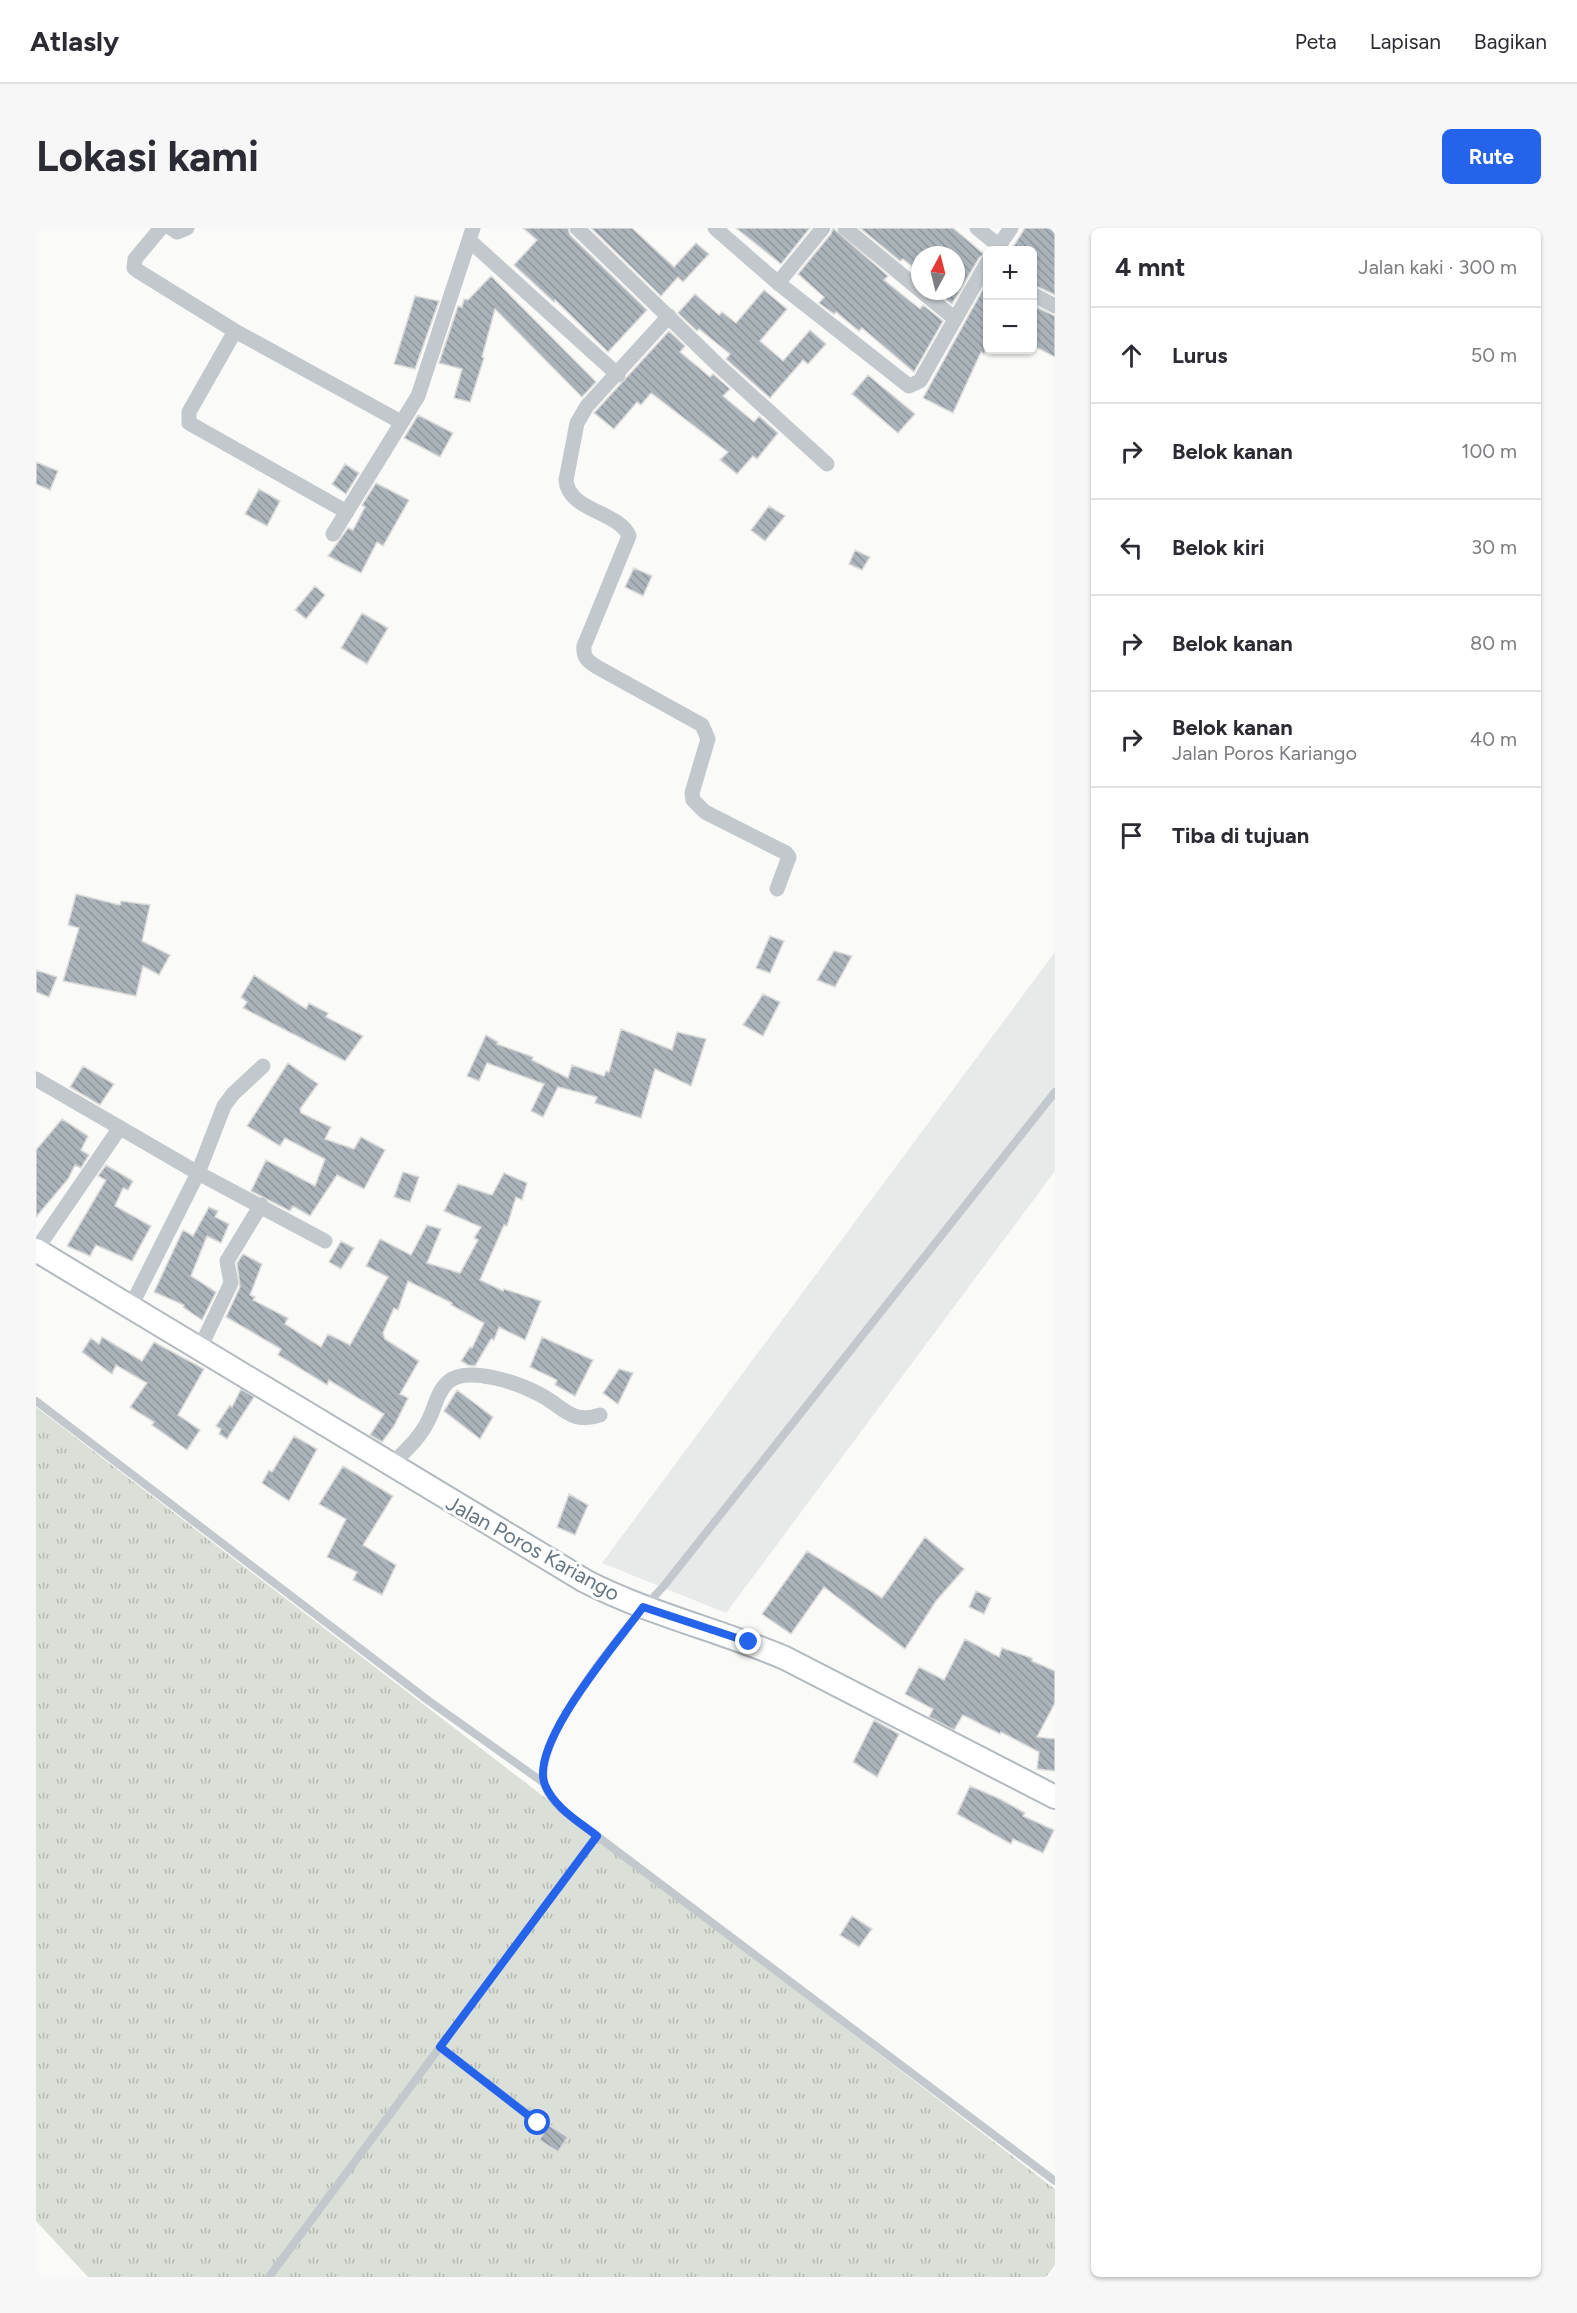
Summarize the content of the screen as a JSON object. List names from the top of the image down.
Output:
{
  "streets": {
    "main road": ["Jalan Poros Kariango"]
  },
  "north": "top",
  "page": {
    "header": "Atlasly",
    "nav": ["Peta", "Lapisan", "Bagikan"],
    "buttons": "Rute",
    "title": "Lokasi kami",
    "heading": ["4 mnt", "Jalan kaki · 300 m"],
    "map_buttons": ["+", "−"],
    "list": [
      ["Lurus", "50 m"],
      ["Belok kanan", "100 m"],
      ["Belok kiri", "30 m"],
      ["Belok kanan", "80 m"],
      ["Belok kanan", "Jalan Poros Kariango", "40 m"],
      "Tiba di tujuan"
    ]
  }
}
